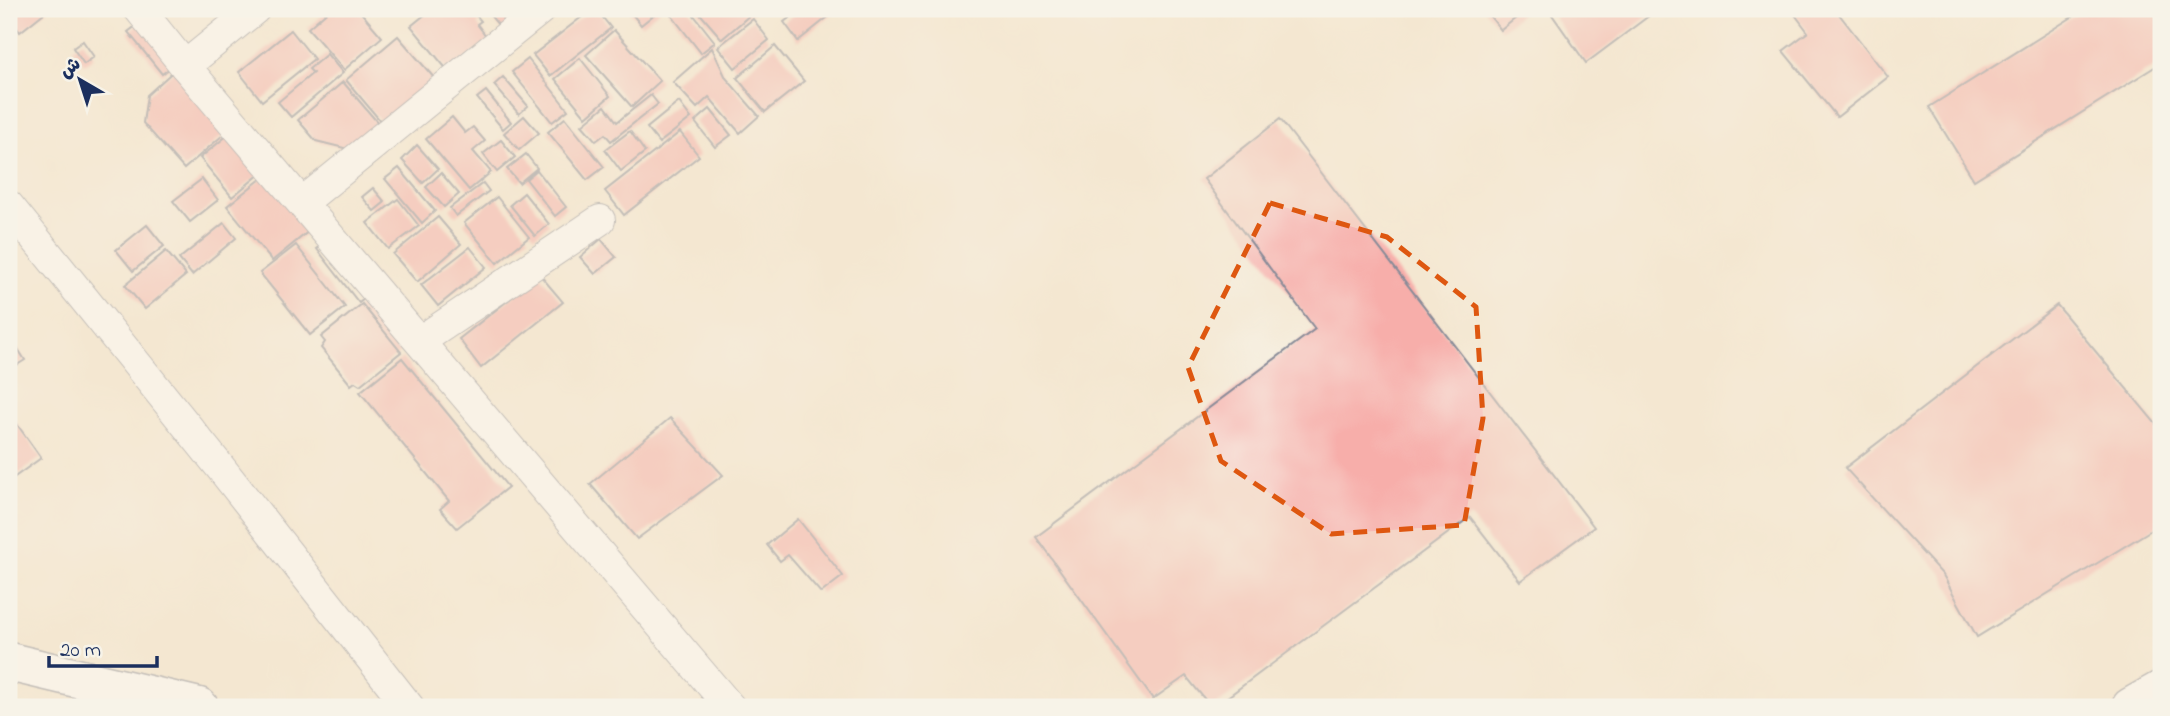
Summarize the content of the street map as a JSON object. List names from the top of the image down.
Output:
{
  "scale_bar": "20 m",
  "north": "top left"
}
